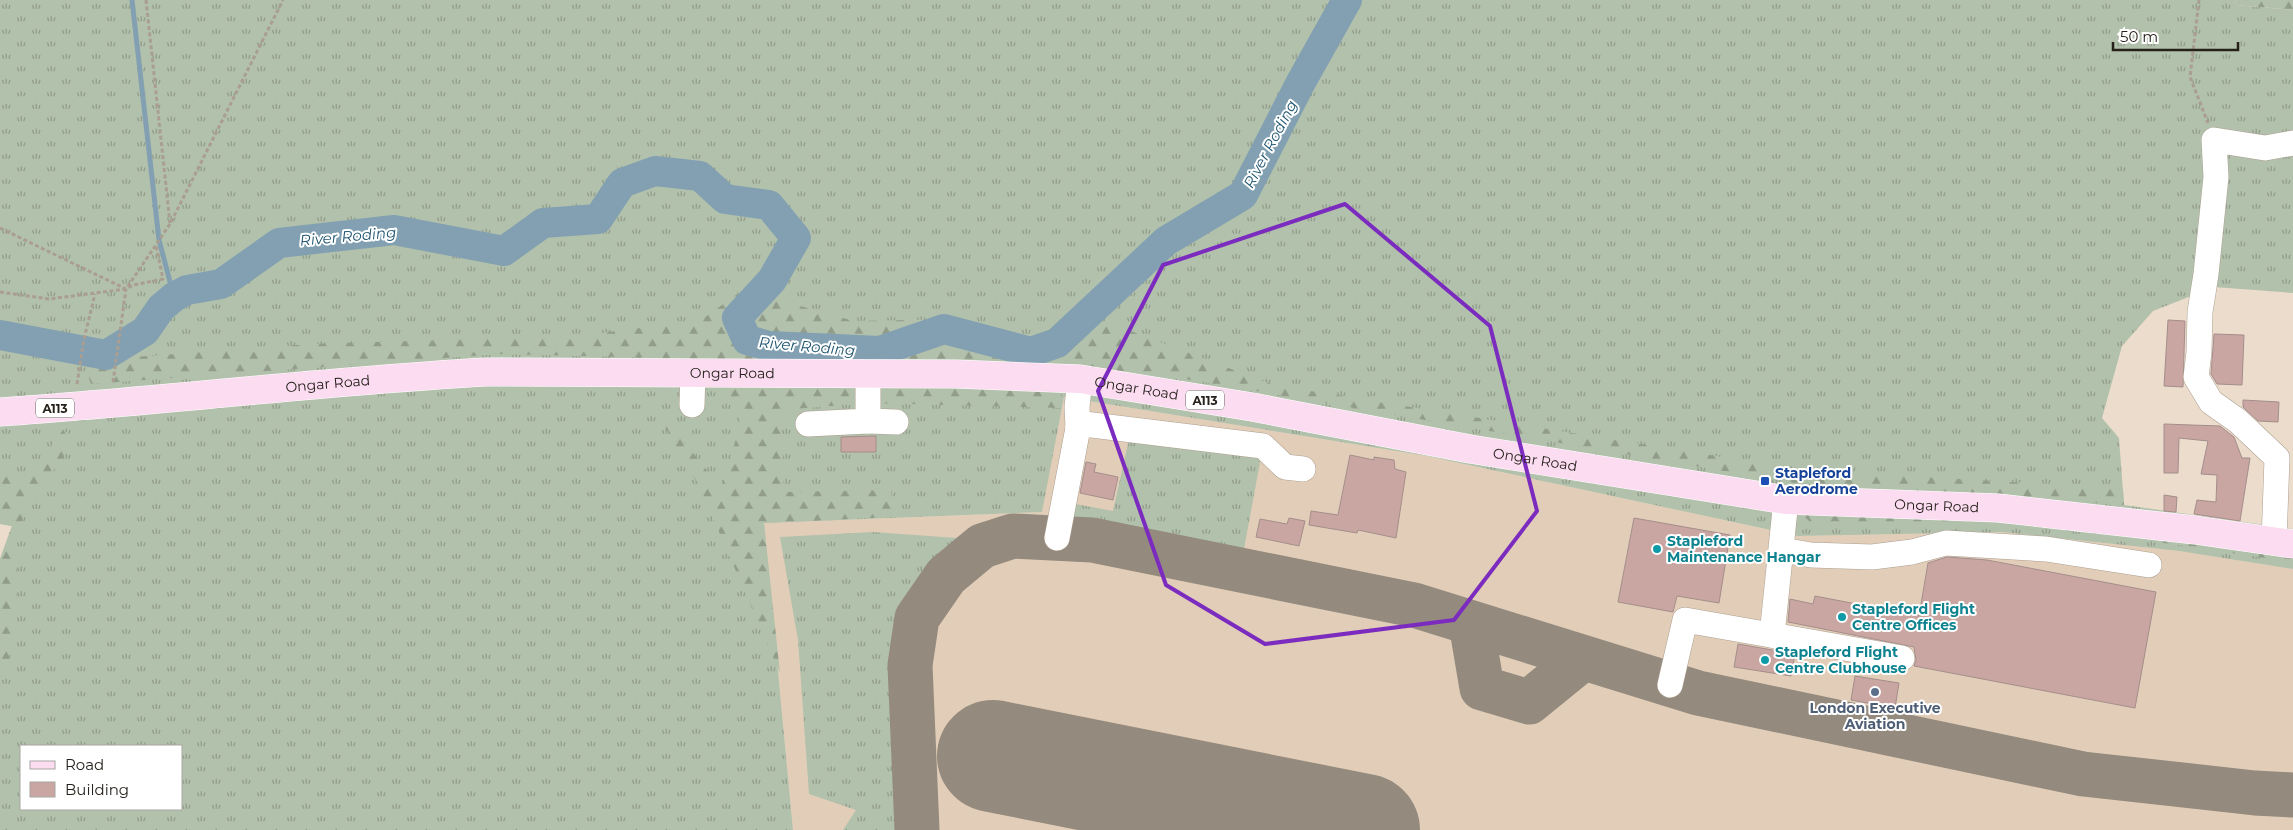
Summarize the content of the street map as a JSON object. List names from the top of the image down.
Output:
{
  "streets": {
    "main road": ["Ongar Road", "A113"]
  },
  "water": ["River Roding"],
  "places": {
    "transit": ["Stapleford Aerodrome"],
    "other": [
      "Stapleford Maintenance Hangar",
      "Stapleford Flight Centre Offices",
      "Stapleford Flight Centre Clubhouse",
      "London Executive Aviation"
    ]
  },
  "legend": ["Road", "Building"],
  "scale_bar": "50 m"
}
